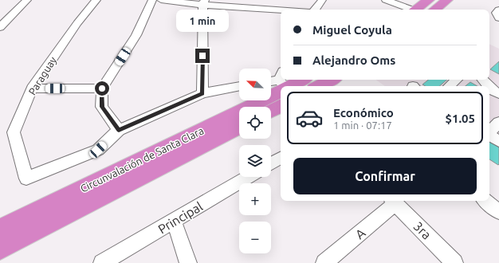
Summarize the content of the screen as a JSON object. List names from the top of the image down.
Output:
{
  "streets": {
    "highway": ["Circunvalación de Santa Clara"],
    "street": [
      "Paraguay",
      "Principal",
      "3ra",
      "A"
    ]
  },
  "crossings": [
    ["3ra", "A"]
  ],
  "north": "top left",
  "page": {
    "bubble": "1 min",
    "banner": ["Miguel Coyula", "Alejandro Oms"],
    "map_buttons": ["+", "−"],
    "list": [
      {
        "name": "Económico",
        "note": "1 min · 07:17",
        "value": "$1.05"
      }
    ],
    "buttons": "Confirmar"
  }
}
